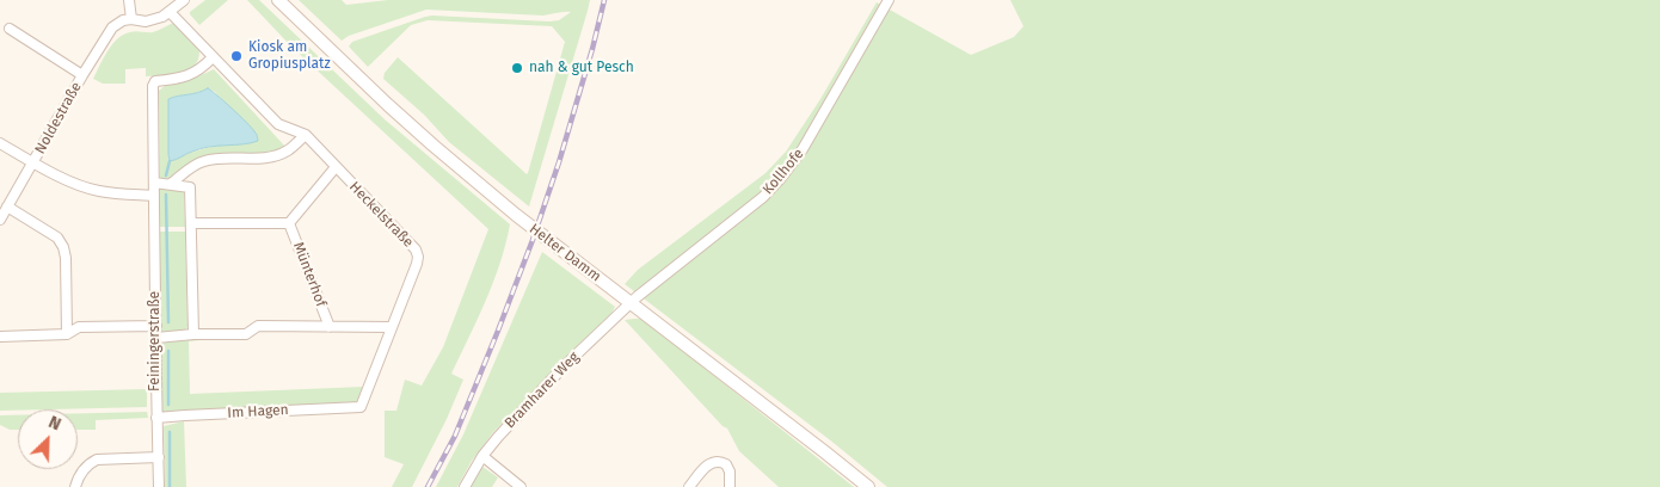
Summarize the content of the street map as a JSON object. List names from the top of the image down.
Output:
{
  "streets": {
    "street": [
      "Noldestraße",
      "Kollhofe",
      "Heckelstraße",
      "Helter Damm",
      "Münterhof",
      "Feiningerstraße",
      "Bramharer Weg",
      "Im Hagen"
    ]
  },
  "crossings": [
    ["Noldestraße", "Feiningerstraße"],
    ["Kollhofe", "Helter Damm"],
    ["Kollhofe", "Bramharer Weg"],
    ["Heckelstraße", "Münterhof"],
    ["Heckelstraße", "Im Hagen"],
    ["Helter Damm", "Bramharer Weg"],
    ["Münterhof", "Feiningerstraße"],
    ["Feiningerstraße", "Im Hagen"]
  ],
  "places": ["Kiosk am Gropiusplatz", "nah & gut Pesch"],
  "north": "top right"
}
